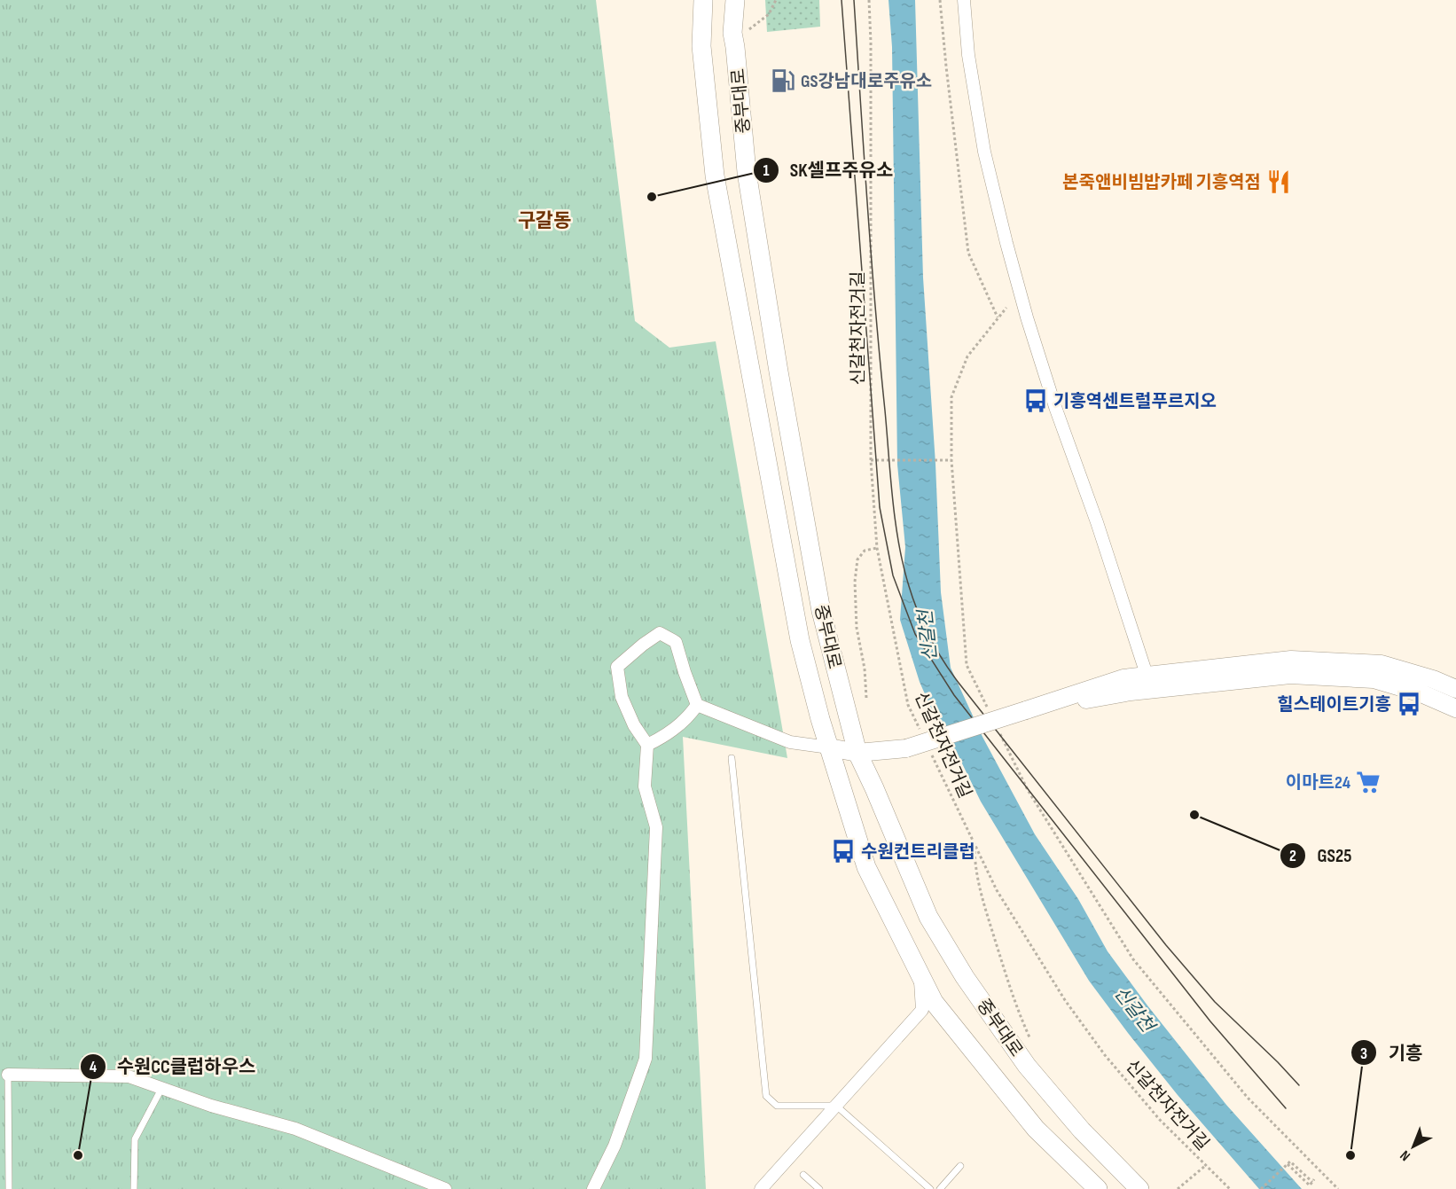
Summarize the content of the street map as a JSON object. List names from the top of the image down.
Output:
{
  "streets": {
    "main road": ["중부대로"],
    "path": ["신갈천자전거길"]
  },
  "districts": ["구갈동"],
  "water": ["신갈천"],
  "places": {
    "fuel station": ["GS강남대로주유소"],
    "restaurant": ["본죽앤비빔밥카페 기흥역점"],
    "other": [
      "SK셀프주유소",
      "GS25",
      "수원CC클럽하우스",
      "기흥"
    ],
    "bus stop": ["기흥역센트럴푸르지오", "힐스테이트기흥", "수원컨트리클럽"],
    "supermarket": ["이마트24"]
  },
  "north": "bottom left"
}
